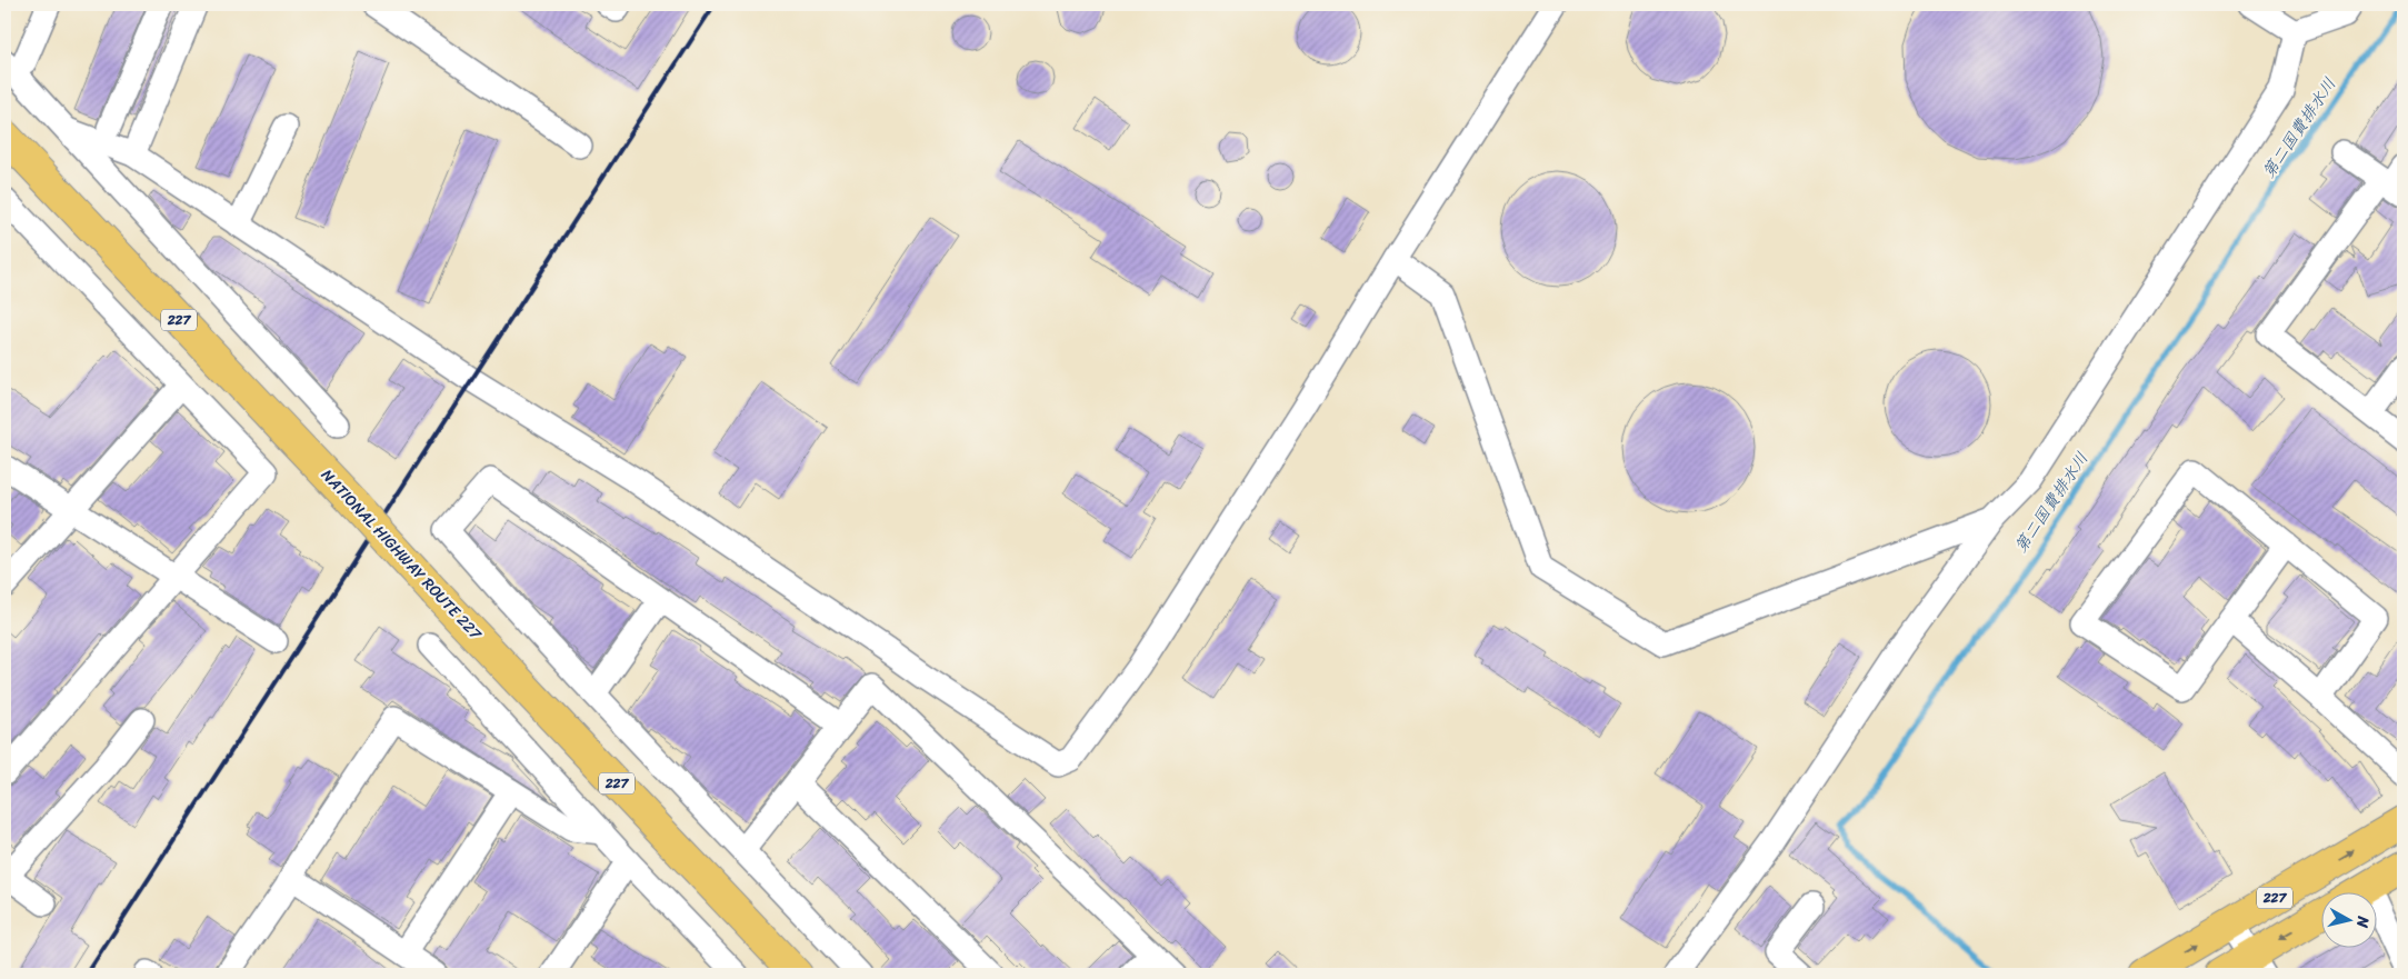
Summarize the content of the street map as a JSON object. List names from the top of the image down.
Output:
{
  "streets": {
    "highway": ["227", "NATIONAL HIGHWAY ROUTE 227"]
  },
  "water": ["第二国費排水川"],
  "north": "right"
}
